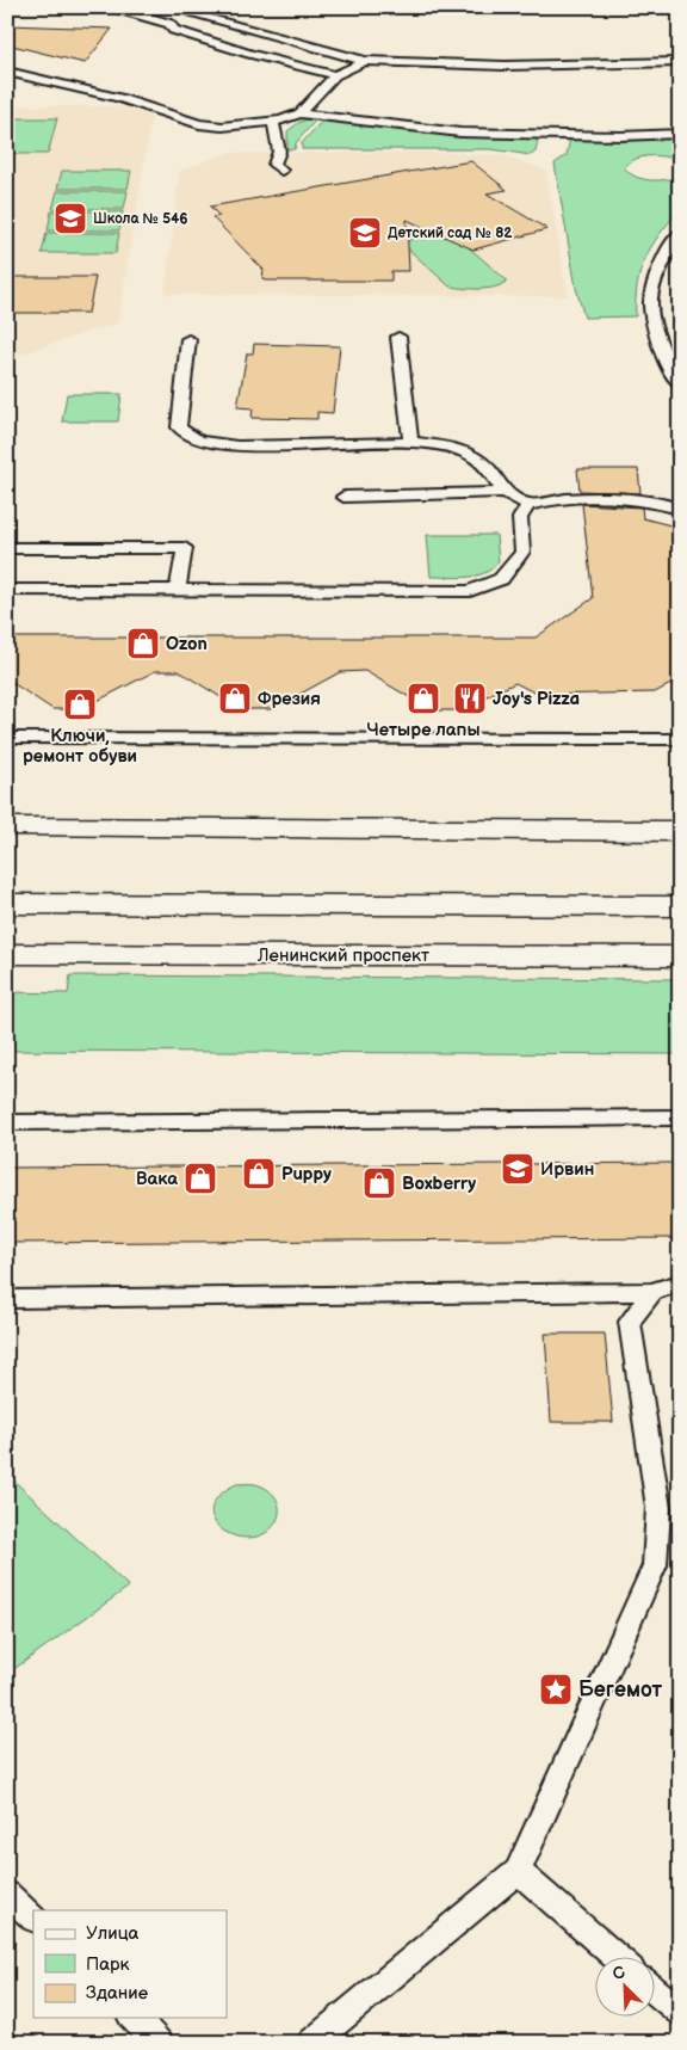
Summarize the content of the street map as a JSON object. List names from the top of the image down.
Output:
{
  "streets": {
    "main road": ["Ленинский проспект"]
  },
  "places": {
    "school or university": ["Школа № 546", "Детский сад № 82", "Ирвин"],
    "shop": [
      "Ozon",
      "Фрезия",
      "Четыре лапы",
      "Ключи, ремонт обуви",
      "Puppy",
      "Вака",
      "Boxberry"
    ],
    "restaurant": ["Joy's Pizza"],
    "place": ["Бегемот"]
  },
  "legend": ["Улица", "Парк", "Здание"],
  "north": "top left"
}
